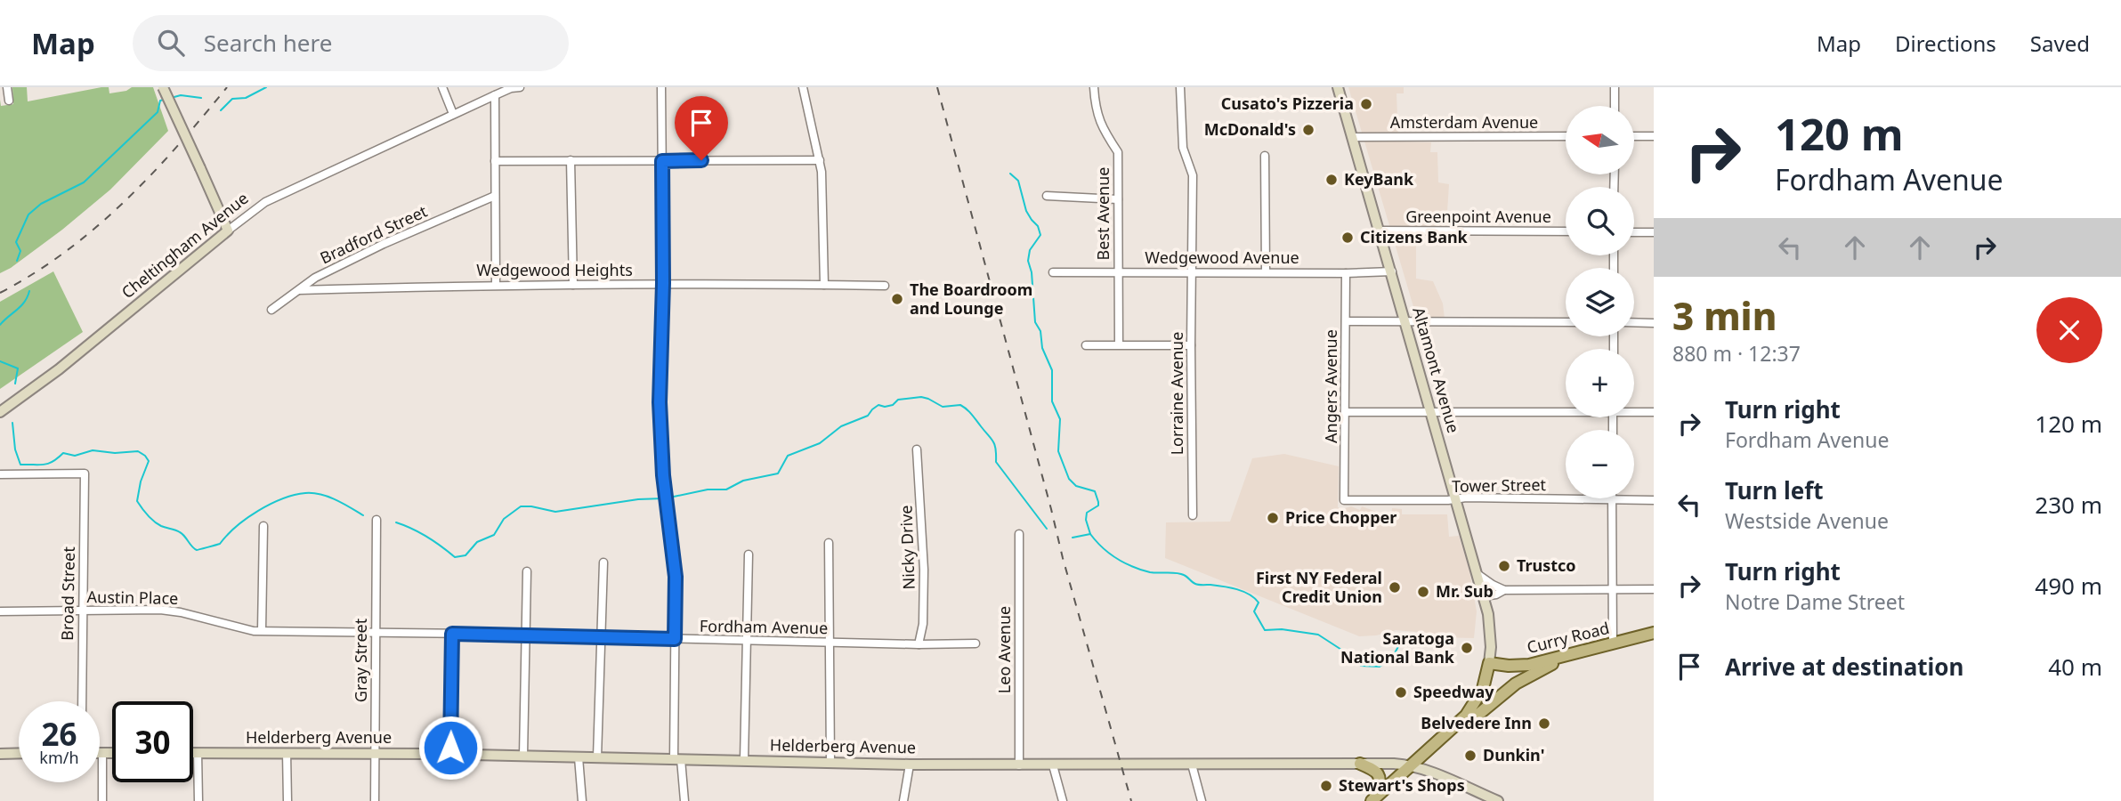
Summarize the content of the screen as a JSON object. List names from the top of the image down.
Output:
{
  "streets": {
    "main road": ["Curry Road"],
    "street": [
      "Amsterdam Avenue",
      "Best Avenue",
      "Greenpoint Avenue",
      "Bradford Street",
      "Cheltingham Avenue",
      "Wedgewood Avenue",
      "Wedgewood Heights",
      "Altamont Avenue",
      "Angers Avenue",
      "Lorraine Avenue",
      "Tower Street",
      "Nicky Drive",
      "Broad Street",
      "Austin Place",
      "Fordham Avenue",
      "Leo Avenue",
      "Gray Street",
      "Helderberg Avenue"
    ]
  },
  "crossings": [
    ["Amsterdam Avenue", "Altamont Avenue"],
    ["Best Avenue", "Wedgewood Avenue"],
    ["Greenpoint Avenue", "Altamont Avenue"],
    ["Bradford Street", "Wedgewood Heights"],
    ["Wedgewood Avenue", "Altamont Avenue"],
    ["Wedgewood Avenue", "Angers Avenue"],
    ["Wedgewood Avenue", "Lorraine Avenue"],
    ["Altamont Avenue", "Tower Street"],
    ["Altamont Avenue", "Curry Road"],
    ["Angers Avenue", "Tower Street"],
    ["Nicky Drive", "Fordham Avenue"],
    ["Broad Street", "Austin Place"],
    ["Austin Place", "Fordham Avenue"],
    ["Austin Place", "Gray Street"],
    ["Fordham Avenue", "Gray Street"],
    ["Leo Avenue", "Helderberg Avenue"],
    ["Gray Street", "Helderberg Avenue"]
  ],
  "places": [
    "Cusato's Pizzeria",
    "McDonald's",
    "KeyBank",
    "Citizens Bank",
    "The Boardroom and Lounge",
    "Price Chopper",
    "Trustco",
    "First NY Federal Credit Union",
    "Mr. Sub",
    "Saratoga National Bank",
    "Speedway",
    "Belvedere Inn",
    "Dunkin'",
    "Stewart's Shops"
  ],
  "north": "left",
  "page": {
    "header": "Map",
    "search": "Search here",
    "nav": ["Map", "Directions", "Saved"],
    "turn": ["120 m", "Fordham Avenue"],
    "map_buttons": ["+", "−"],
    "heading": ["3 min", "880 m · 12:37"],
    "list": [
      {
        "name": "Turn right",
        "note": "Fordham Avenue",
        "value": "120 m"
      },
      {
        "name": "Turn left",
        "note": "Westside Avenue",
        "value": "230 m"
      },
      {
        "name": "Turn right",
        "note": "Notre Dame Street",
        "value": "490 m"
      },
      {
        "name": "Arrive at destination",
        "value": "40 m"
      }
    ],
    "speed": "26 km/h",
    "limit": "30"
  }
}
